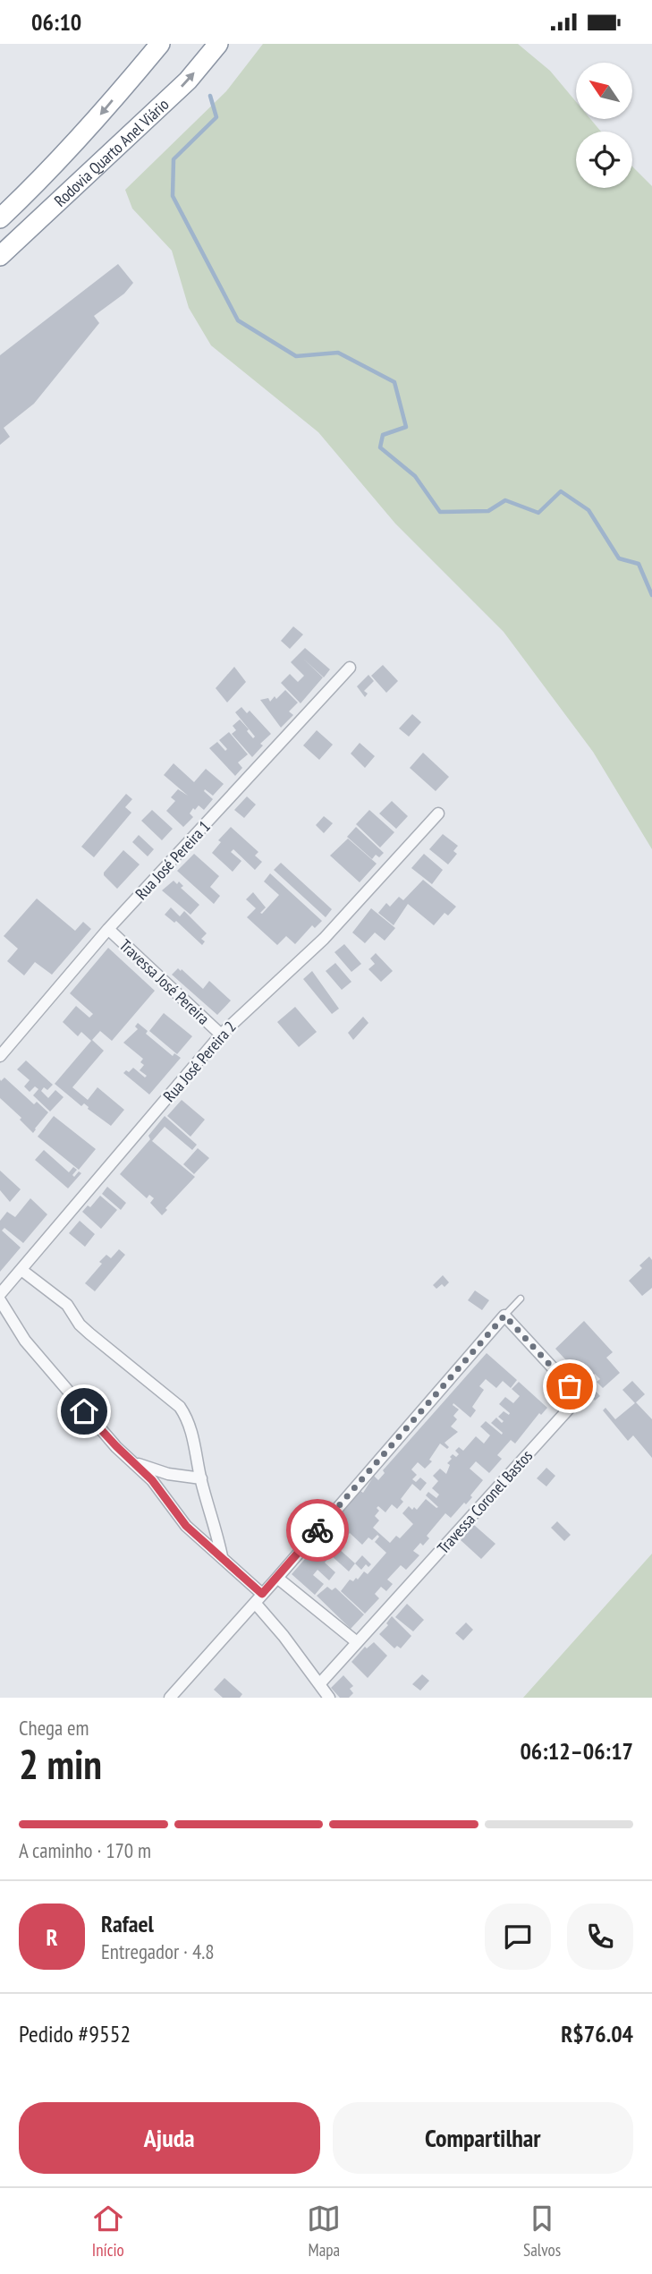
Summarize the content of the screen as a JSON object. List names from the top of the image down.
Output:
{
  "streets": {
    "highway": ["Rodovia Quarto Anel Viário"],
    "street": [
      "Rua José Pereira 1",
      "Travessa José Pereira",
      "Rua José Pereira 2",
      "Travessa Coronel Bastos"
    ]
  },
  "crossings": [
    ["Rua José Pereira 1", "Travessa José Pereira"],
    ["Travessa José Pereira", "Rua José Pereira 2"]
  ],
  "north": "top left",
  "page": {
    "status": "06:10",
    "heading": ["2 min", "Chega em", "06:12–06:17"],
    "panel": [
      "Rafael",
      "Entregador · 4.8",
      "Pedido #9552",
      "R$76.04"
    ],
    "bar": "A caminho · 170 m",
    "round": "R",
    "buttons": ["Ajuda", "Compartilhar"],
    "tabs": ["Início", "Mapa", "Salvos"]
  }
}
